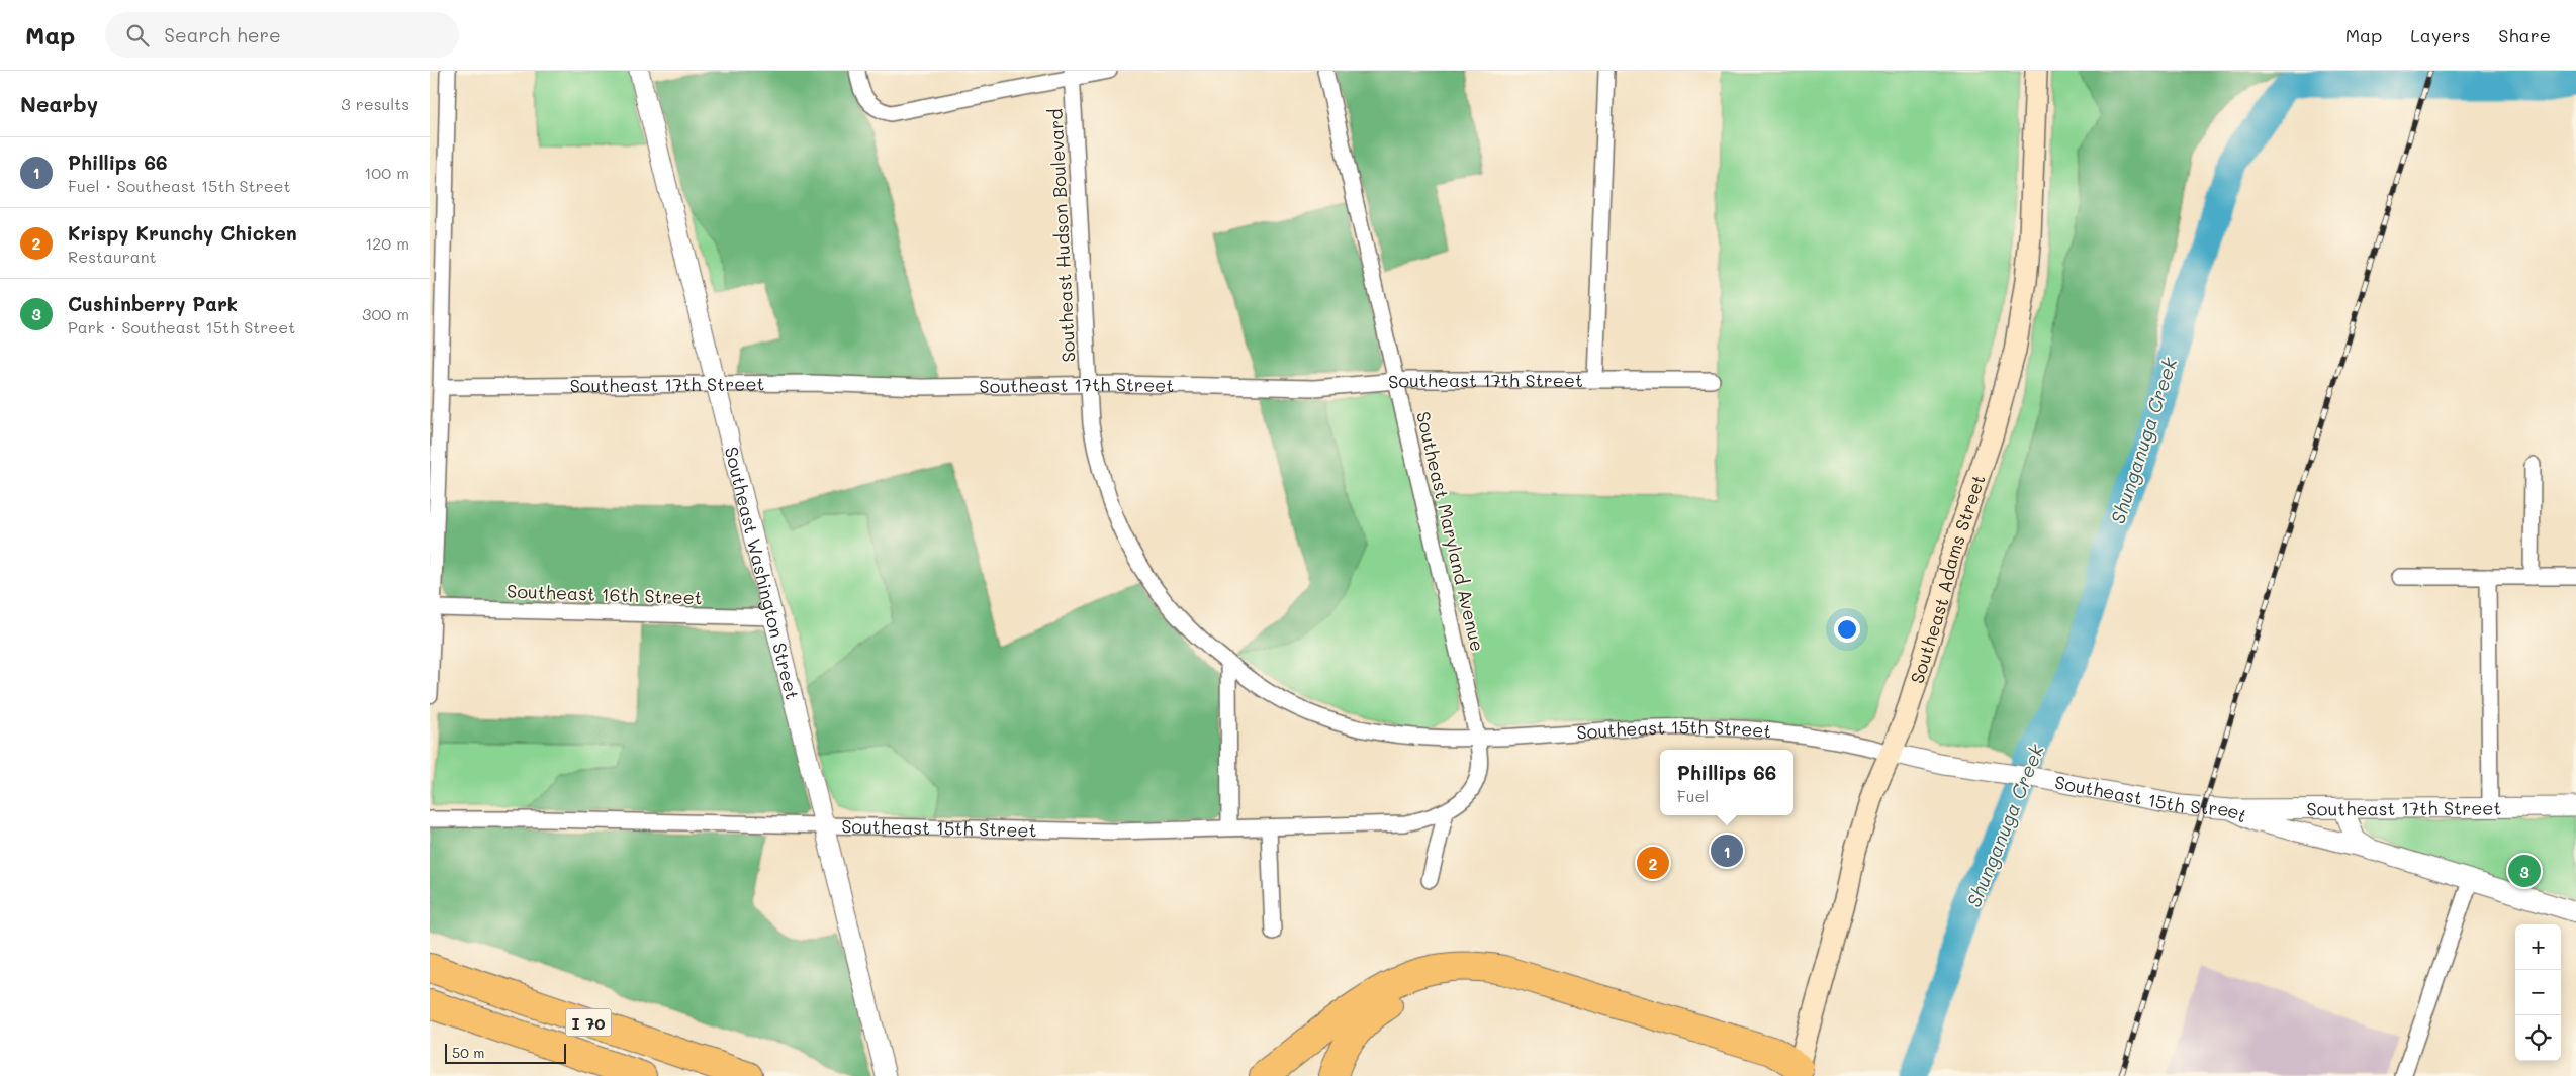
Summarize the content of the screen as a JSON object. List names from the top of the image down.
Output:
{
  "streets": {
    "highway": ["I 70"],
    "main road": ["Southeast Adams Street"],
    "street": [
      "Southeast Hudson Boulevard",
      "Southeast 17th Street",
      "Southeast Maryland Avenue",
      "Southeast Washington Street",
      "Southeast 16th Street",
      "Southeast 15th Street"
    ]
  },
  "crossings": [
    ["Southeast Hudson Boulevard", "Southeast 17th Street"],
    ["Southeast Hudson Boulevard", "Southeast Maryland Avenue"],
    ["Southeast Hudson Boulevard", "Southeast 15th Street"],
    ["Southeast 17th Street", "Southeast Maryland Avenue"],
    ["Southeast 17th Street", "Southeast Washington Street"],
    ["Southeast 17th Street", "Southeast 15th Street"],
    ["Southeast Maryland Avenue", "Southeast 15th Street"],
    ["Southeast Washington Street", "Southeast 16th Street"],
    ["Southeast Washington Street", "Southeast 15th Street"],
    ["Southeast Adams Street", "Southeast 15th Street"]
  ],
  "water": ["Shunganuga Creek"],
  "scale_bar": "50 m",
  "page": {
    "header": "Map",
    "search": "Search here",
    "nav": ["Map", "Layers", "Share"],
    "heading": ["Nearby", "3 results"],
    "list": [
      {
        "mark": "1",
        "name": "Phillips 66",
        "note": "Fuel · Southeast 15th Street",
        "value": "100 m"
      },
      {
        "mark": "2",
        "name": "Krispy Krunchy Chicken",
        "note": "Restaurant",
        "value": "120 m"
      },
      {
        "mark": "3",
        "name": "Cushinberry Park",
        "note": "Park · Southeast 15th Street",
        "value": "300 m"
      }
    ],
    "popup": ["Phillips 66", "Fuel"],
    "pins": ["1", "2", "3"],
    "map_buttons": ["+", "−"],
    "scale": "50 m"
  }
}
